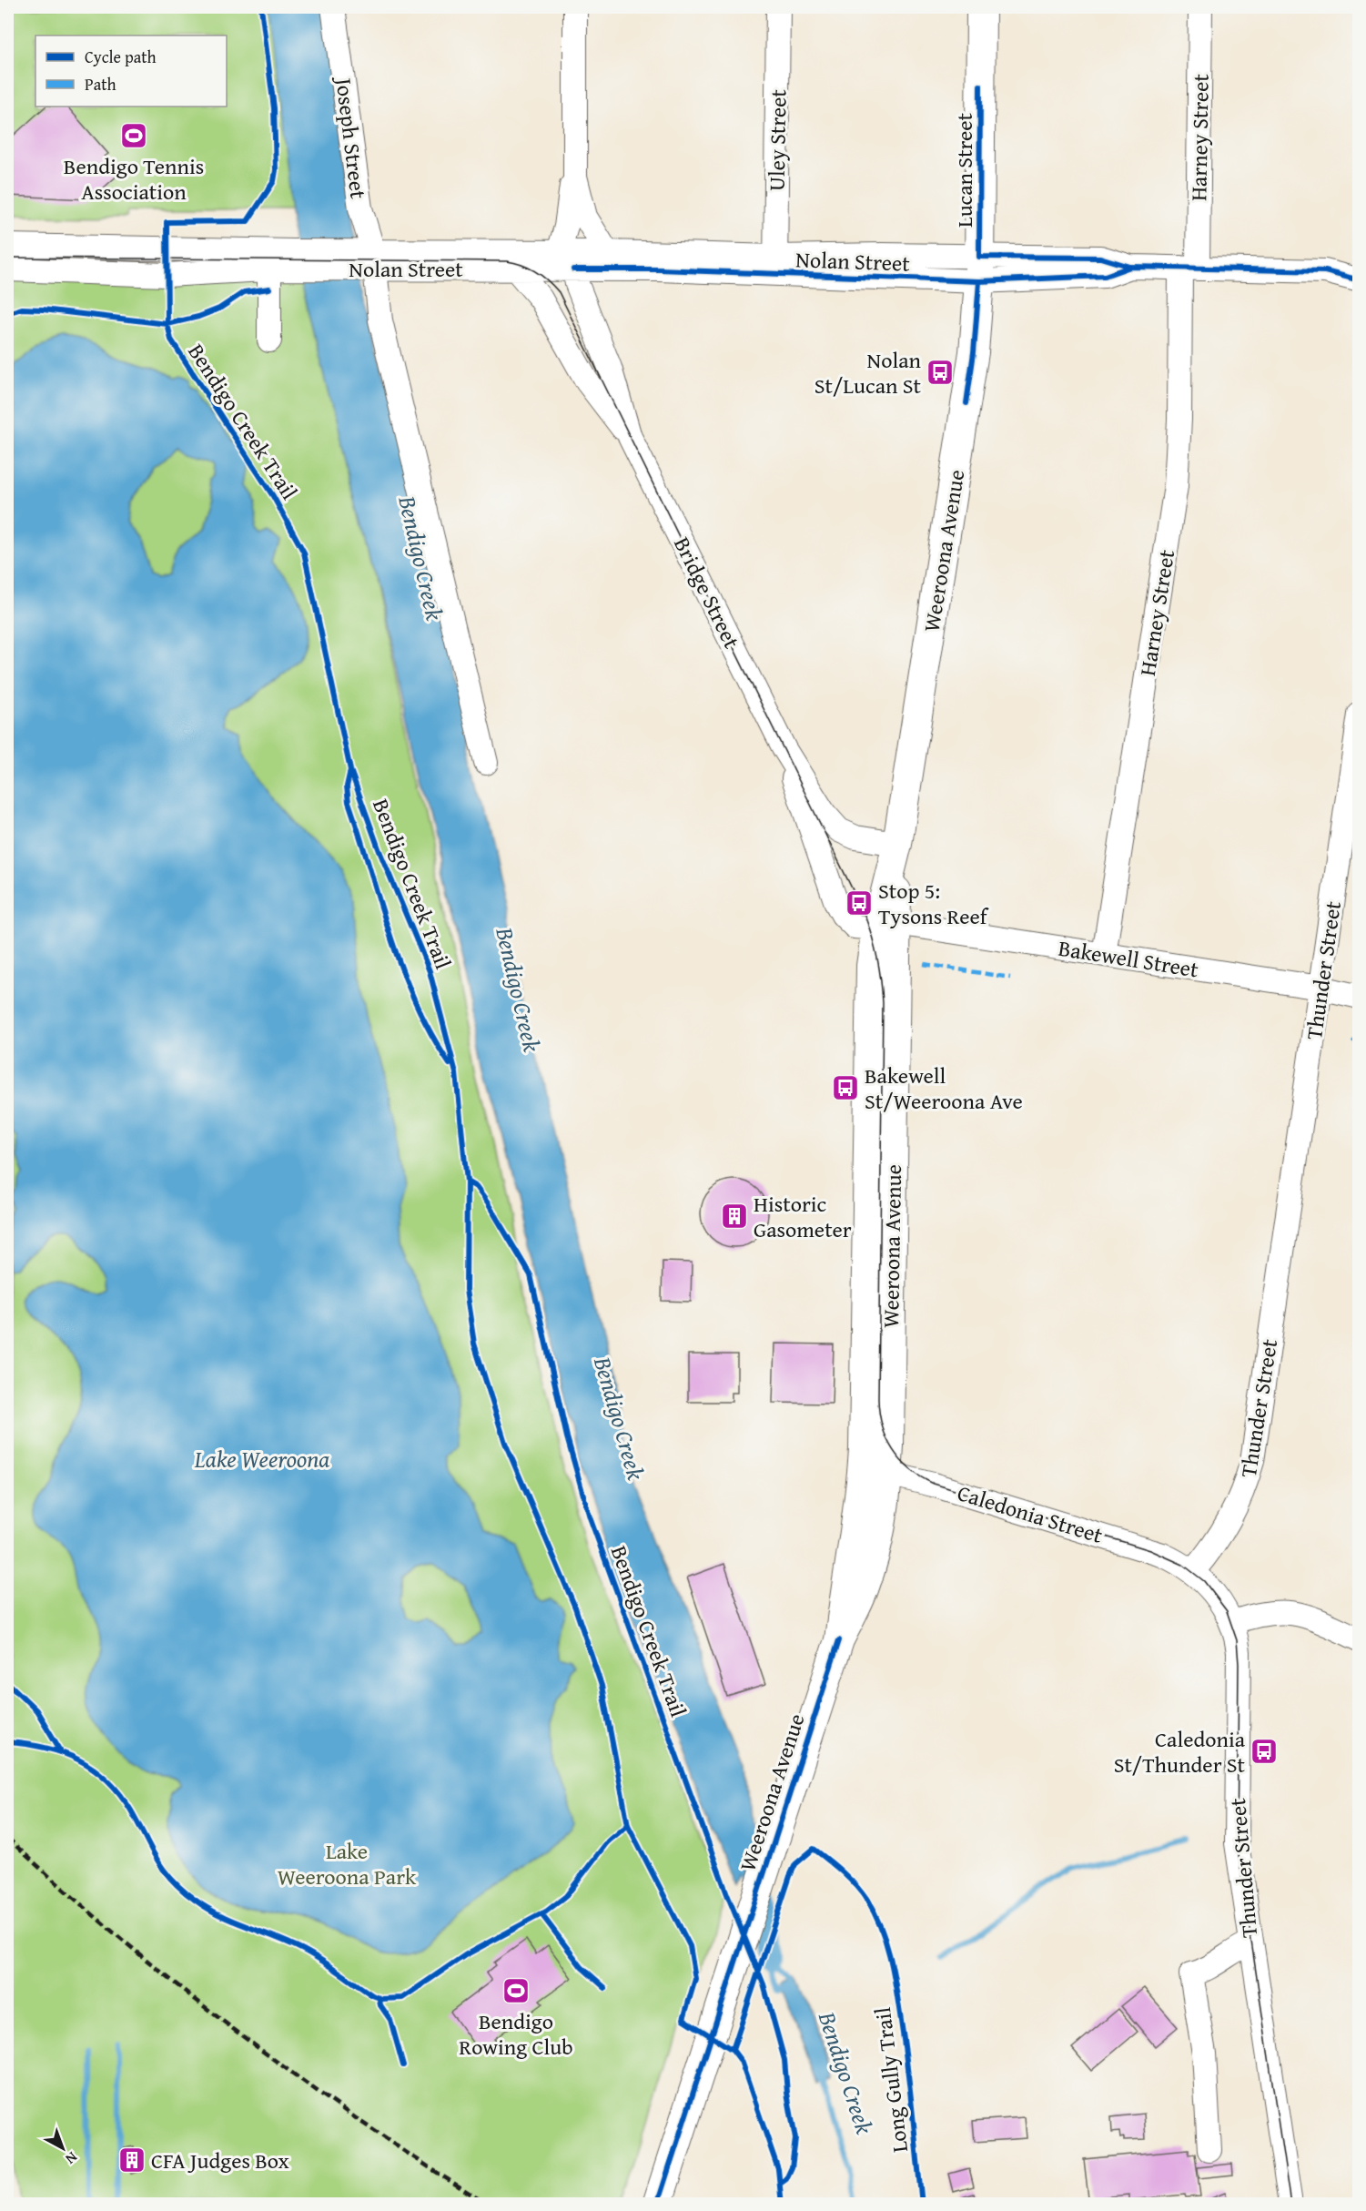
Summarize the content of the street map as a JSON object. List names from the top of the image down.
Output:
{
  "streets": {
    "main road": ["Lucan Street", "Weeroona Avenue"],
    "street": [
      "Harney Street",
      "Joseph Street",
      "Uley Street",
      "Nolan Street",
      "Bridge Street",
      "Bakewell Street",
      "Thunder Street",
      "Caledonia Street"
    ],
    "cycle path": ["Bendigo Creek Trail", "Long Gully Trail"]
  },
  "crossings": [
    ["Harney Street", "Nolan Street"],
    ["Harney Street", "Bakewell Street"],
    ["Joseph Street", "Nolan Street"],
    ["Uley Street", "Nolan Street"],
    ["Lucan Street", "Nolan Street"],
    ["Lucan Street", "Weeroona Avenue"],
    ["Nolan Street", "Weeroona Avenue"],
    ["Nolan Street", "Bridge Street"],
    ["Weeroona Avenue", "Bridge Street"],
    ["Weeroona Avenue", "Bakewell Street"],
    ["Weeroona Avenue", "Caledonia Street"],
    ["Bridge Street", "Bakewell Street"],
    ["Bakewell Street", "Thunder Street"],
    ["Thunder Street", "Caledonia Street"]
  ],
  "water": ["Bendigo Creek", "Lake Weeroona"],
  "parks": ["Lake Weeroona Park"],
  "places": {
    "sports": ["Bendigo Tennis Association", "Bendigo Rowing Club"],
    "bus stop": [
      "Nolan St/Lucan St",
      "Stop 5: Tysons Reef",
      "Bakewell St/Weeroona Ave",
      "Caledonia St/Thunder St"
    ],
    "building": ["Historic Gasometer", "CFA Judges Box"]
  },
  "legend": ["Cycle path", "Path"],
  "north": "bottom right"
}
